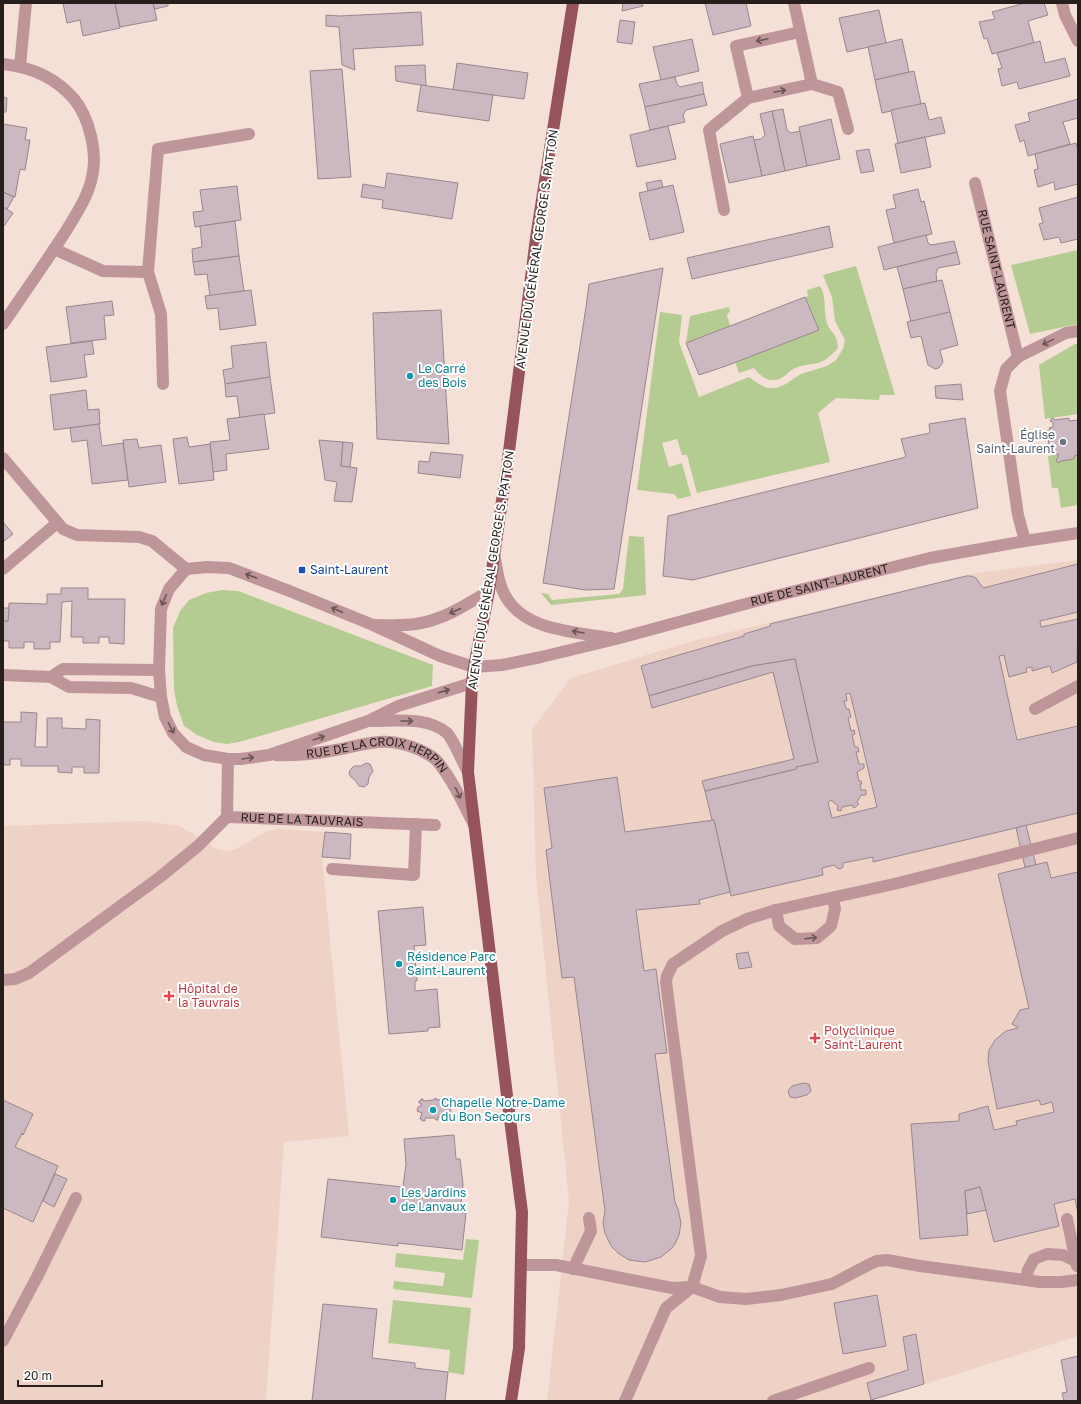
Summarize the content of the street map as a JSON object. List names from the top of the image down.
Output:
{
  "streets": {
    "main road": ["AVENUE DU GÉNÉRAL GEORGE S. PATTON"],
    "street": [
      "RUE SAINT-LAURENT",
      "RUE DE SAINT-LAURENT",
      "RUE DE LA CROIX HERPIN",
      "RUE DE LA TAUVRAIS"
    ]
  },
  "crossings": [
    ["AVENUE DU GÉNÉRAL GEORGE S. PATTON", "RUE DE SAINT-LAURENT"],
    ["AVENUE DU GÉNÉRAL GEORGE S. PATTON", "RUE DE LA CROIX HERPIN"],
    ["RUE DE LA CROIX HERPIN", "RUE DE LA TAUVRAIS"]
  ],
  "places": {
    "other": [
      "Le Carré des Bois",
      "Église Saint-Laurent",
      "Résidence Parc Saint-Laurent",
      "Chapelle Notre-Dame du Bon Secours",
      "Les Jardins de Lanvaux"
    ],
    "transit": ["Saint-Laurent"],
    "health": ["Hôpital de la Tauvrais", "Polyclinique Saint-Laurent"]
  },
  "scale_bar": "20 m"
}
